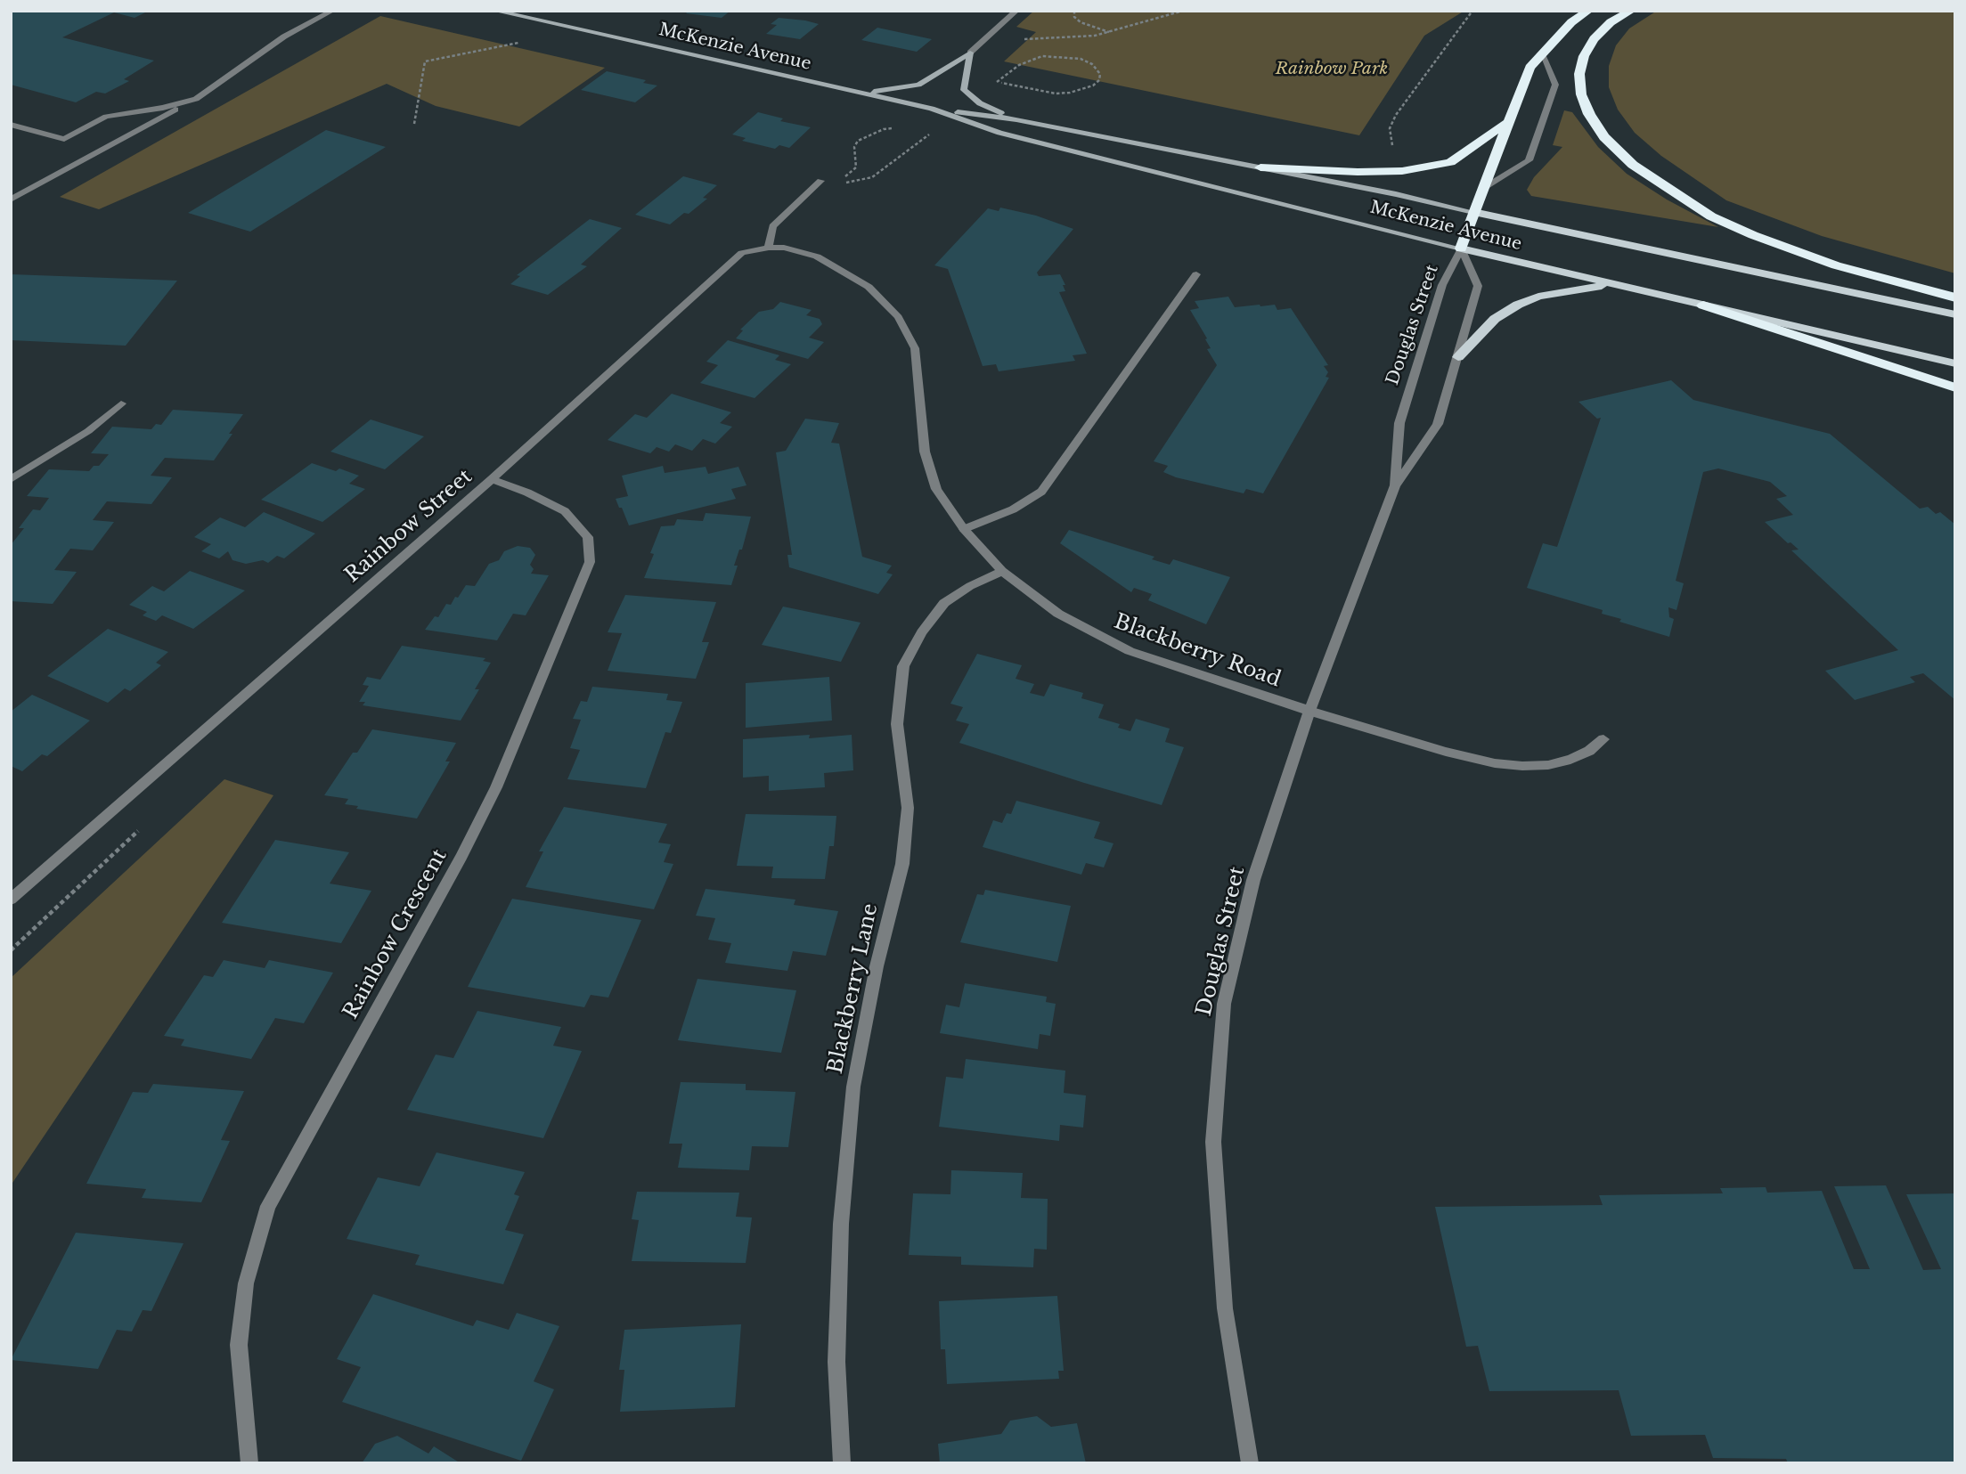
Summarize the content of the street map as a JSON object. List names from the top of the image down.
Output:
{
  "streets": {
    "main road": ["McKenzie Avenue"],
    "street": [
      "Douglas Street",
      "Rainbow Street",
      "Blackberry Road",
      "Rainbow Crescent",
      "Blackberry Lane"
    ]
  },
  "crossings": [
    ["McKenzie Avenue", "Douglas Street"],
    ["Douglas Street", "Blackberry Road"],
    ["Rainbow Street", "Blackberry Road"],
    ["Rainbow Street", "Rainbow Crescent"],
    ["Blackberry Road", "Blackberry Lane"]
  ],
  "parks": ["Rainbow Park"]
}
